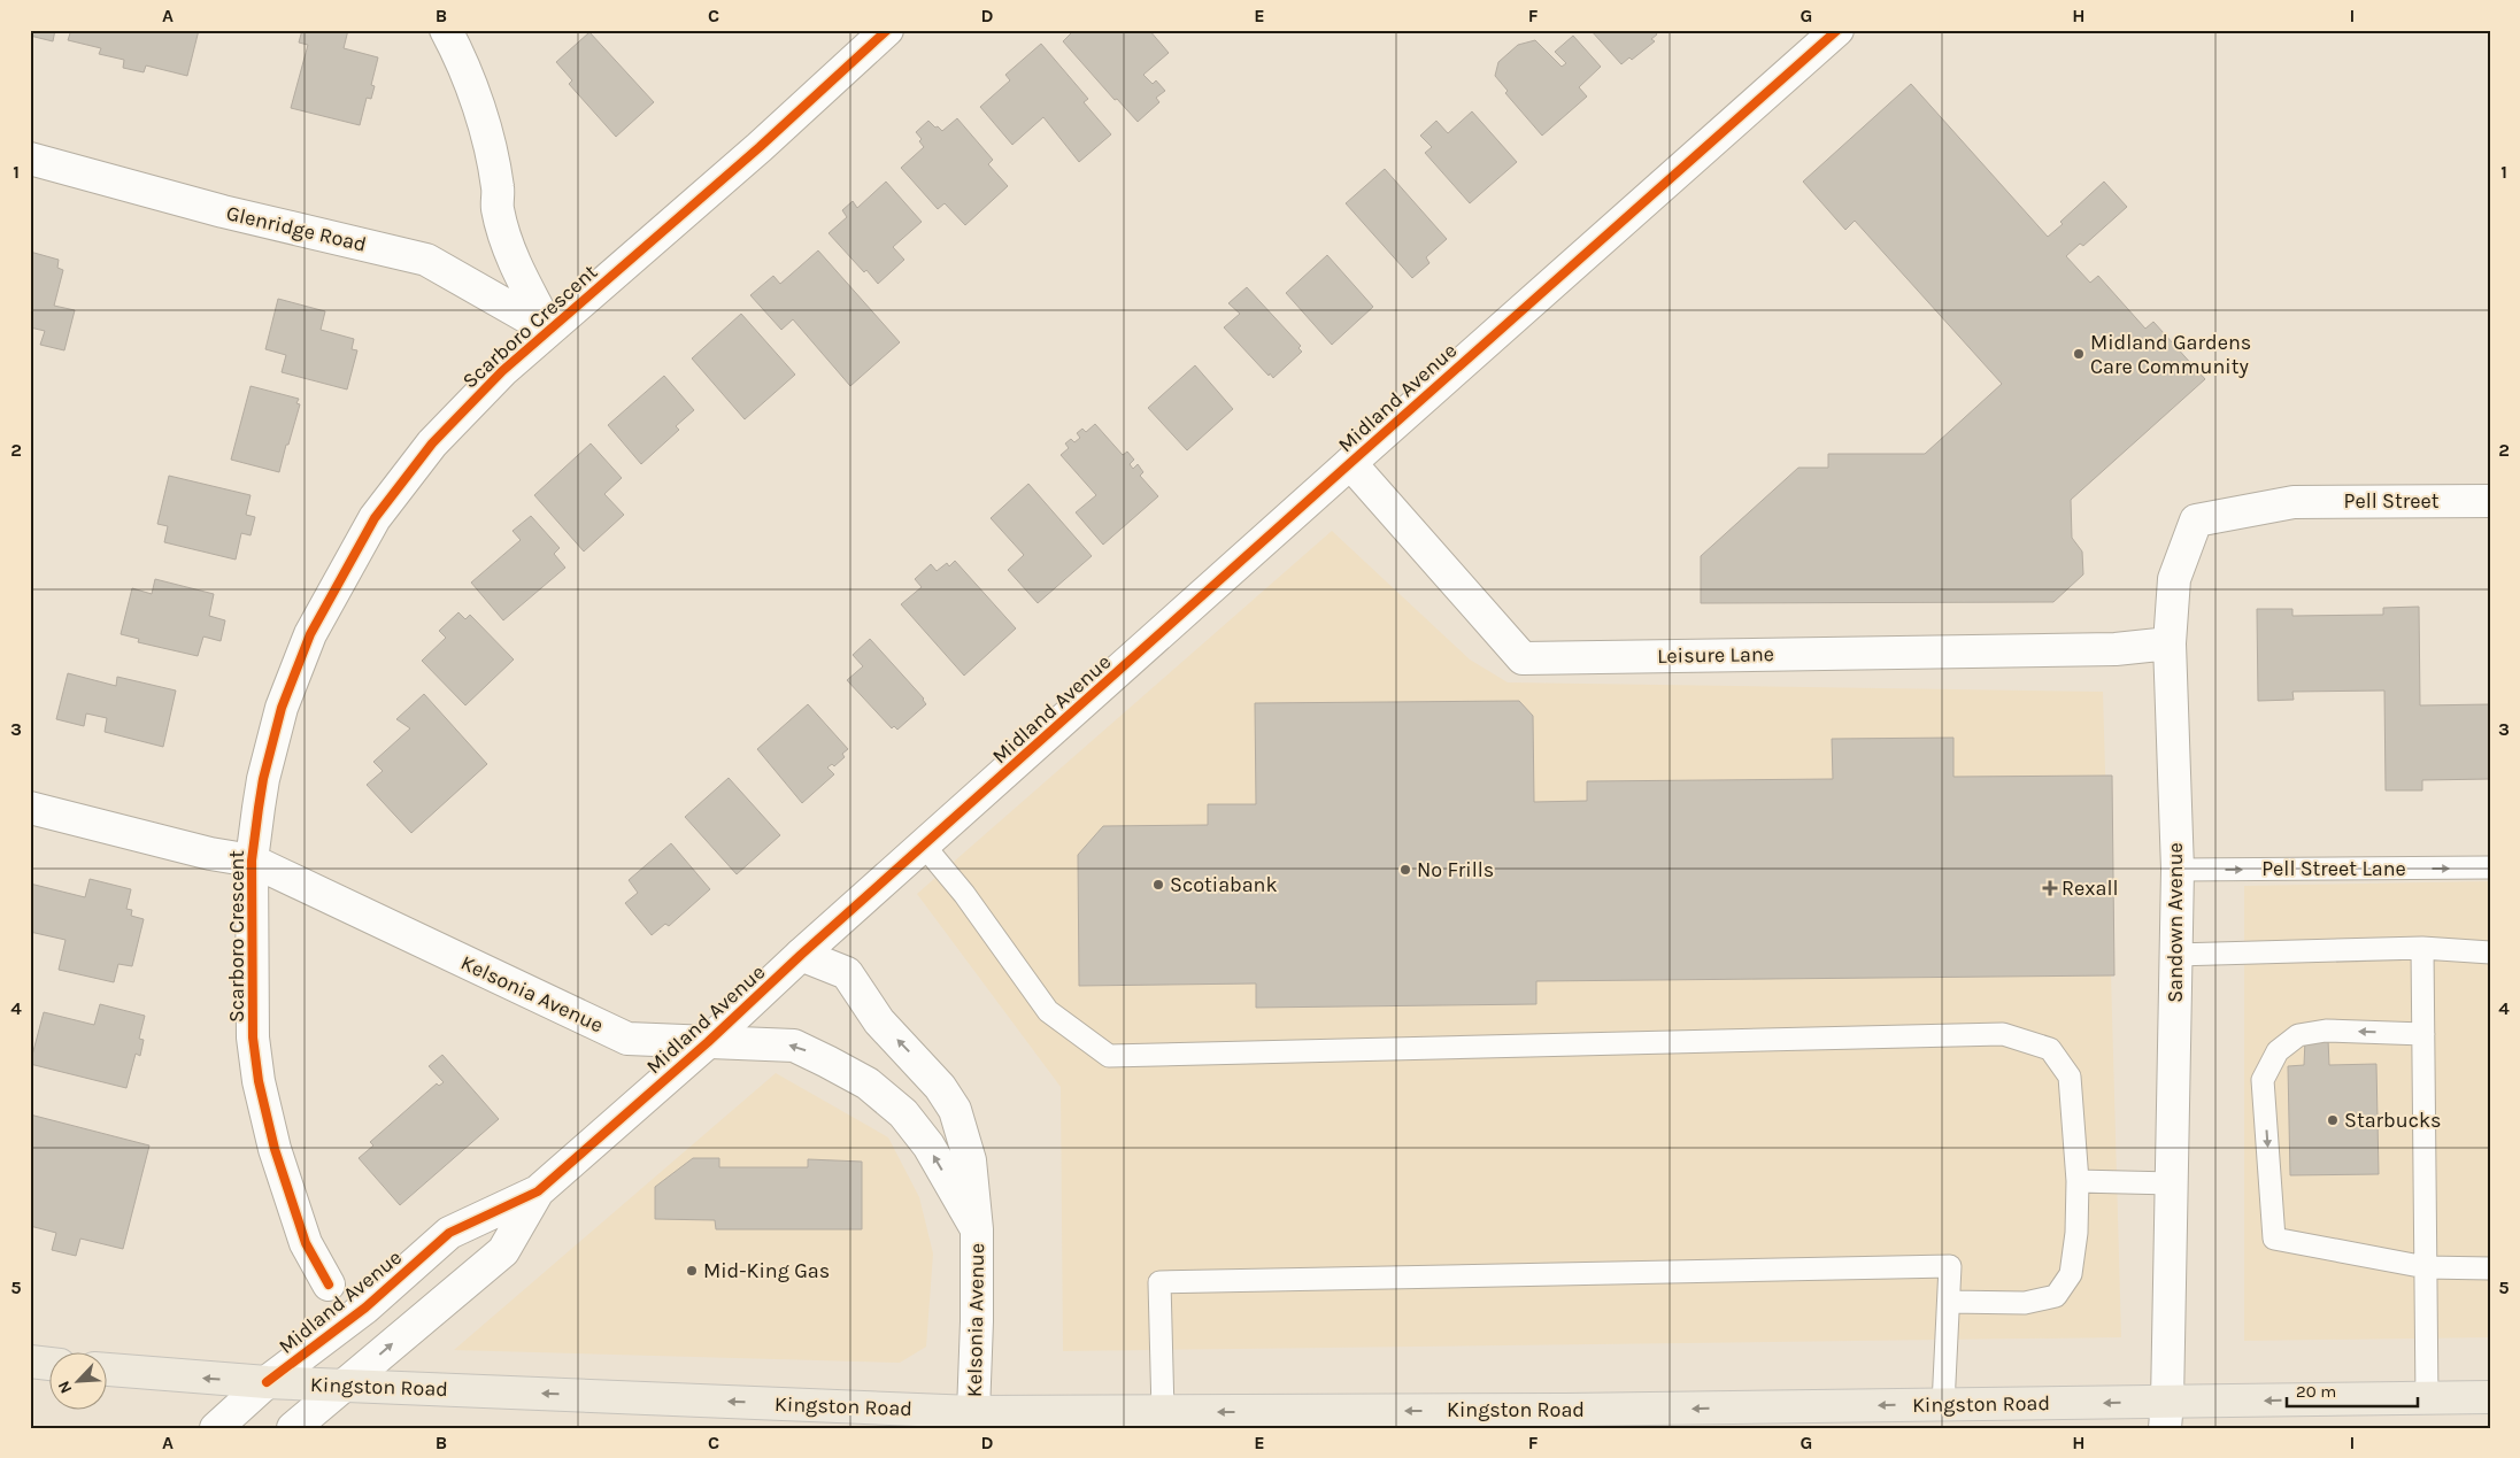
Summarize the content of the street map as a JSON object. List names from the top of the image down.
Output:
{
  "streets": {
    "main road": ["Kingston Road"],
    "street": [
      "Glenridge Road",
      "Scarboro Crescent",
      "Midland Avenue",
      "Pell Street",
      "Leisure Lane",
      "Sandown Avenue",
      "Kelsonia Avenue"
    ],
    "lane": ["Pell Street Lane"]
  },
  "crossings": [
    ["Glenridge Road", "Scarboro Crescent"],
    ["Scarboro Crescent", "Kelsonia Avenue"],
    ["Midland Avenue", "Leisure Lane"],
    ["Midland Avenue", "Kelsonia Avenue"],
    ["Midland Avenue", "Kingston Road"],
    ["Pell Street", "Sandown Avenue"],
    ["Leisure Lane", "Sandown Avenue"],
    ["Pell Street Lane", "Sandown Avenue"],
    ["Sandown Avenue", "Kingston Road"],
    ["Kelsonia Avenue", "Kingston Road"]
  ],
  "one_way": ["Kelsonia Avenue", "Kingston Road"],
  "places": {
    "other": [
      "Midland Gardens Care Community",
      "No Frills",
      "Scotiabank",
      "Starbucks",
      "Mid-King Gas"
    ],
    "health": ["Rexall"]
  },
  "scale_bar": "20 m",
  "north": "bottom left",
  "grid": {
    "columns": [
      "A",
      "B",
      "C",
      "D",
      "E",
      "F",
      "G",
      "H",
      "I"
    ],
    "rows": [
      "1",
      "2",
      "3",
      "4",
      "5"
    ]
  }
}
